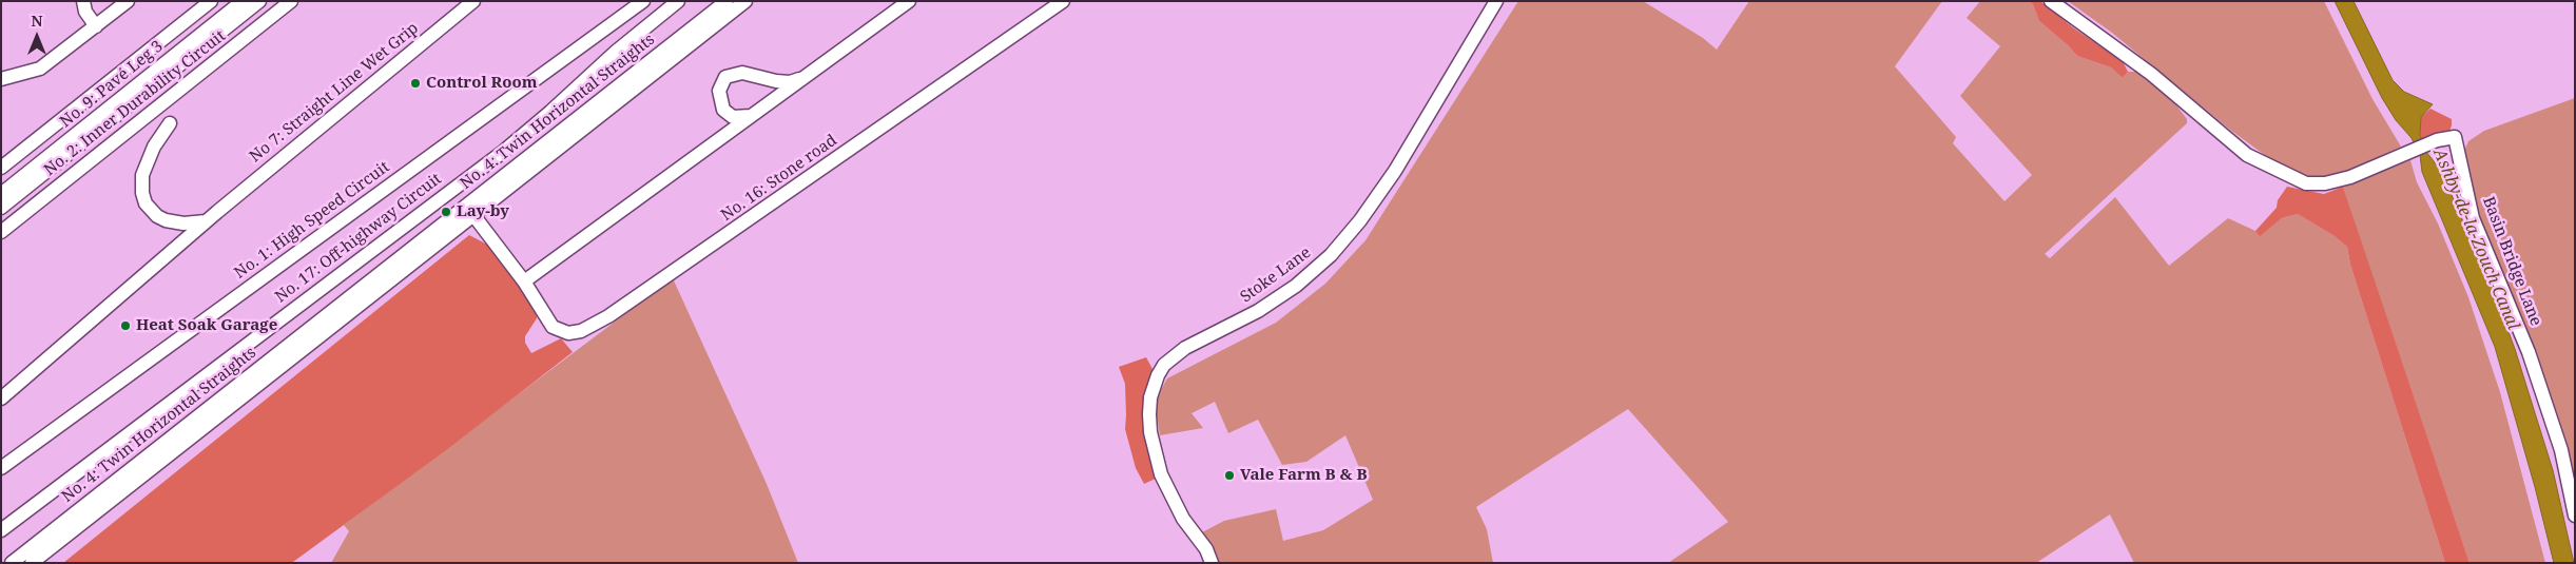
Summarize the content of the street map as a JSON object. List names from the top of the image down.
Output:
{
  "streets": {
    "street": [
      "No. 9: Pavé Leg 3",
      "No 7: Straight Line Wet Grip",
      "No. 2: Inner Durability Circuit",
      "No. 4: Twin Horizontal Straights",
      "No. 16: Stone road",
      "No. 1: High Speed Circuit",
      "No. 17: Off-highway Circuit",
      "Basin Bridge Lane",
      "Stoke Lane"
    ]
  },
  "crossings": [
    ["No. 4: Twin Horizontal Straights", "No. 16: Stone road"]
  ],
  "water": ["Ashby-de-la-Zouch Canal"],
  "places": [
    "Control Room",
    "Lay-by",
    "Heat Soak Garage",
    "Vale Farm B & B"
  ],
  "north": "top"
}
